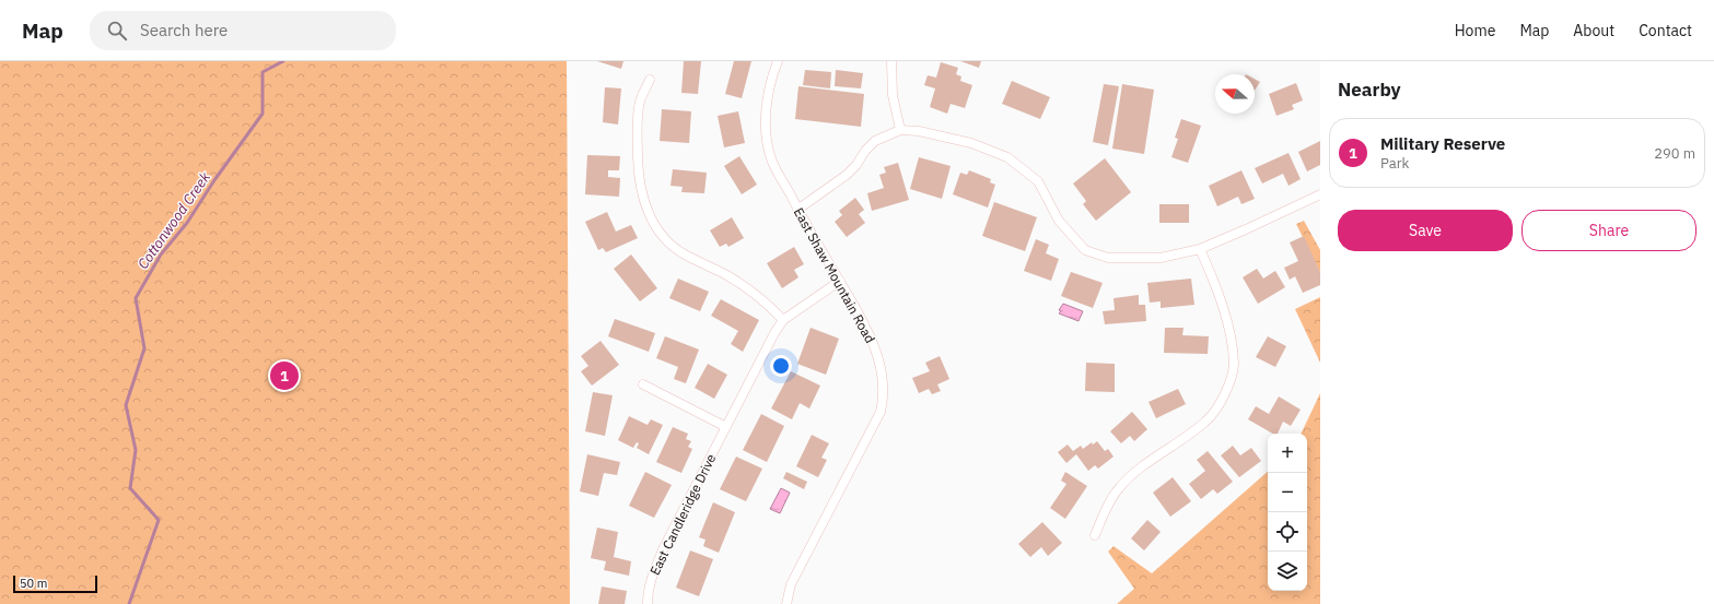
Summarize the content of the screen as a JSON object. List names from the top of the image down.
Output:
{
  "streets": {
    "street": ["East Shaw Mountain Road", "East Candleridge Drive"]
  },
  "crossings": [
    ["East Shaw Mountain Road", "East Candleridge Drive"]
  ],
  "water": ["Cottonwood Creek"],
  "scale_bar": "50 m",
  "north": "left",
  "page": {
    "header": "Map",
    "search": "Search here",
    "nav": [
      "Home",
      "Map",
      "About",
      "Contact"
    ],
    "heading": "Nearby",
    "list": [
      {
        "mark": "1",
        "name": "Military Reserve",
        "note": "Park",
        "value": "290 m"
      }
    ],
    "buttons": ["Save", "Share"],
    "pins": "1",
    "map_buttons": ["+", "−"],
    "scale": "50 m"
  }
}
